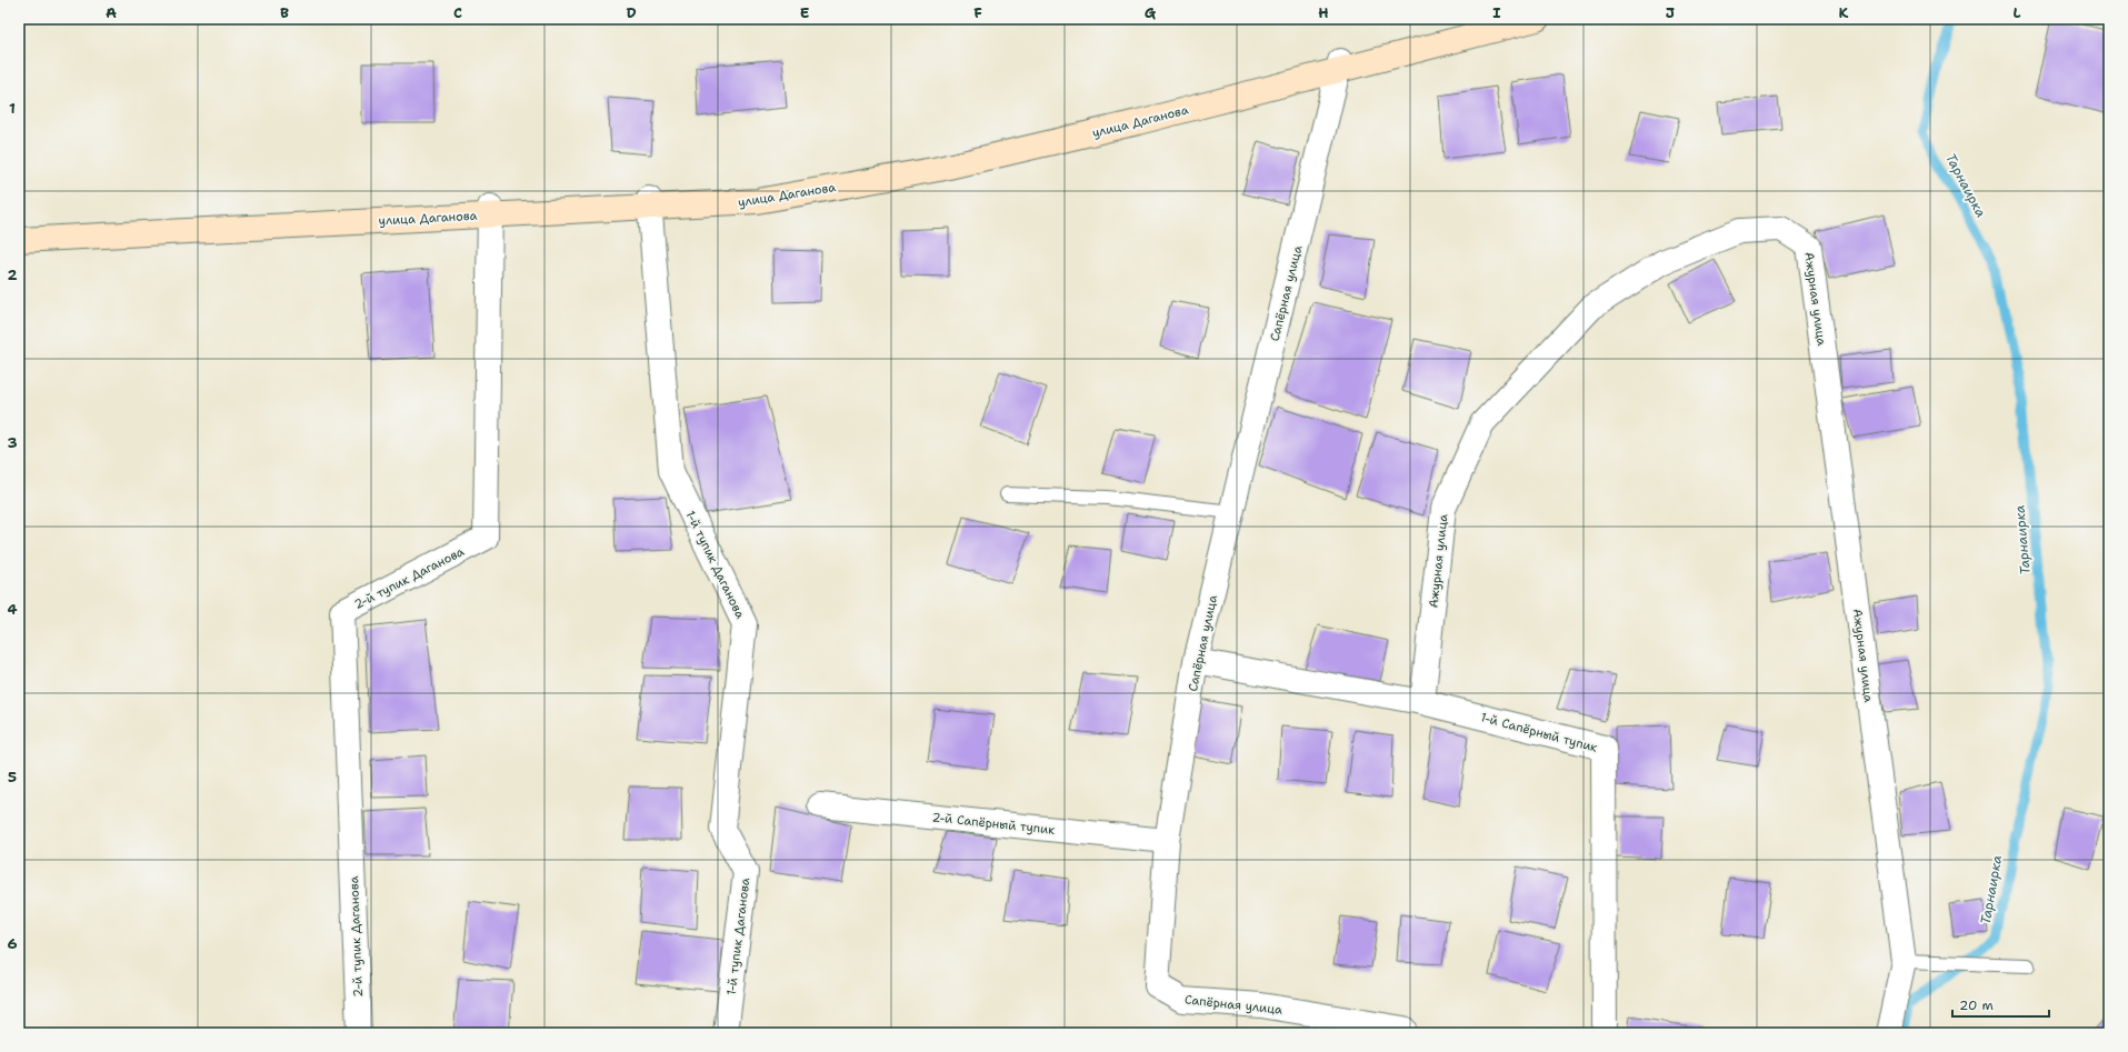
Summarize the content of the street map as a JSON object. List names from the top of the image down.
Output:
{
  "streets": {
    "main road": ["улица Даганова"],
    "street": [
      "Сапёрная улица",
      "Ажурная улица",
      "1-й тупик Даганова",
      "2-й тупик Даганова",
      "1-й Сапёрный тупик",
      "2-й Сапёрный тупик"
    ]
  },
  "crossings": [
    ["улица Даганова", "Сапёрная улица"],
    ["улица Даганова", "1-й тупик Даганова"],
    ["улица Даганова", "2-й тупик Даганова"],
    ["Сапёрная улица", "1-й Сапёрный тупик"],
    ["Сапёрная улица", "2-й Сапёрный тупик"],
    ["Ажурная улица", "1-й Сапёрный тупик"]
  ],
  "water": ["Тарнаирка"],
  "scale_bar": "20 m",
  "grid": {
    "columns": [
      "A",
      "B",
      "C",
      "D",
      "E",
      "F",
      "G",
      "H",
      "I",
      "J",
      "K",
      "L"
    ],
    "rows": [
      "1",
      "2",
      "3",
      "4",
      "5",
      "6"
    ]
  }
}
